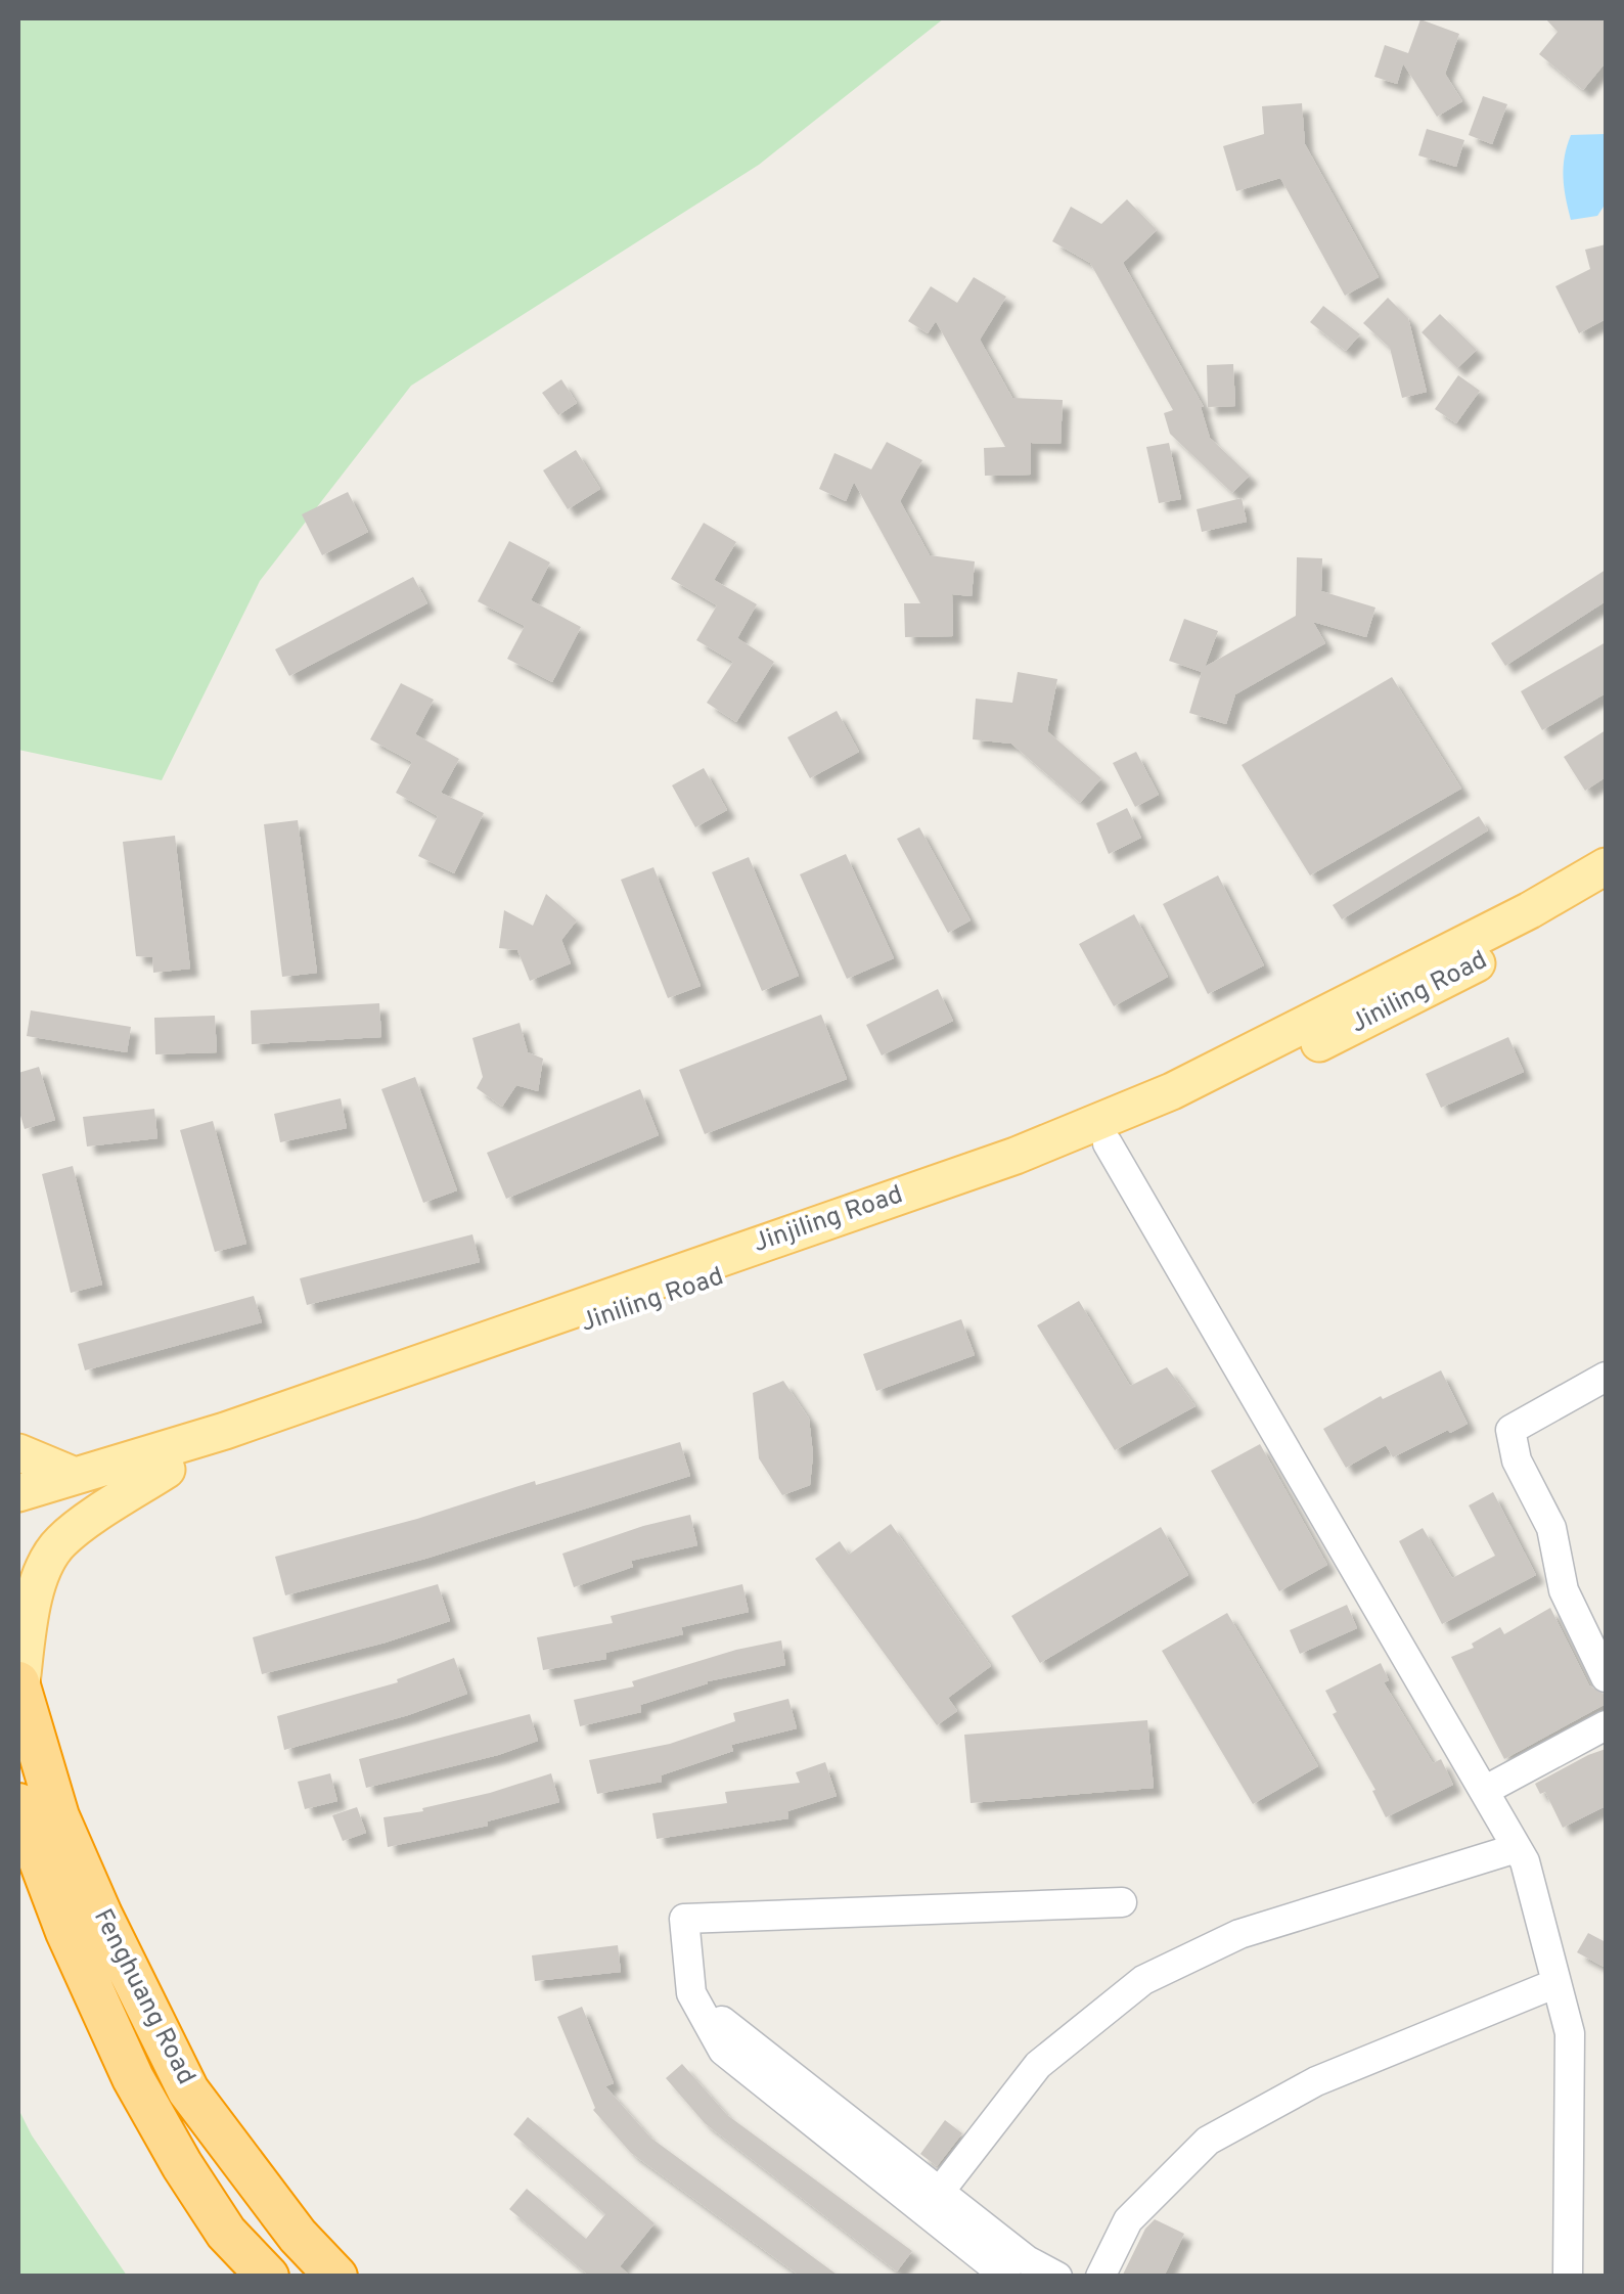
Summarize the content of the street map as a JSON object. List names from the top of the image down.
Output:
{
  "streets": {
    "highway": ["Fenghuang Road"],
    "main road": ["Jiniling Road", "Jinjiling Road"]
  }
}
